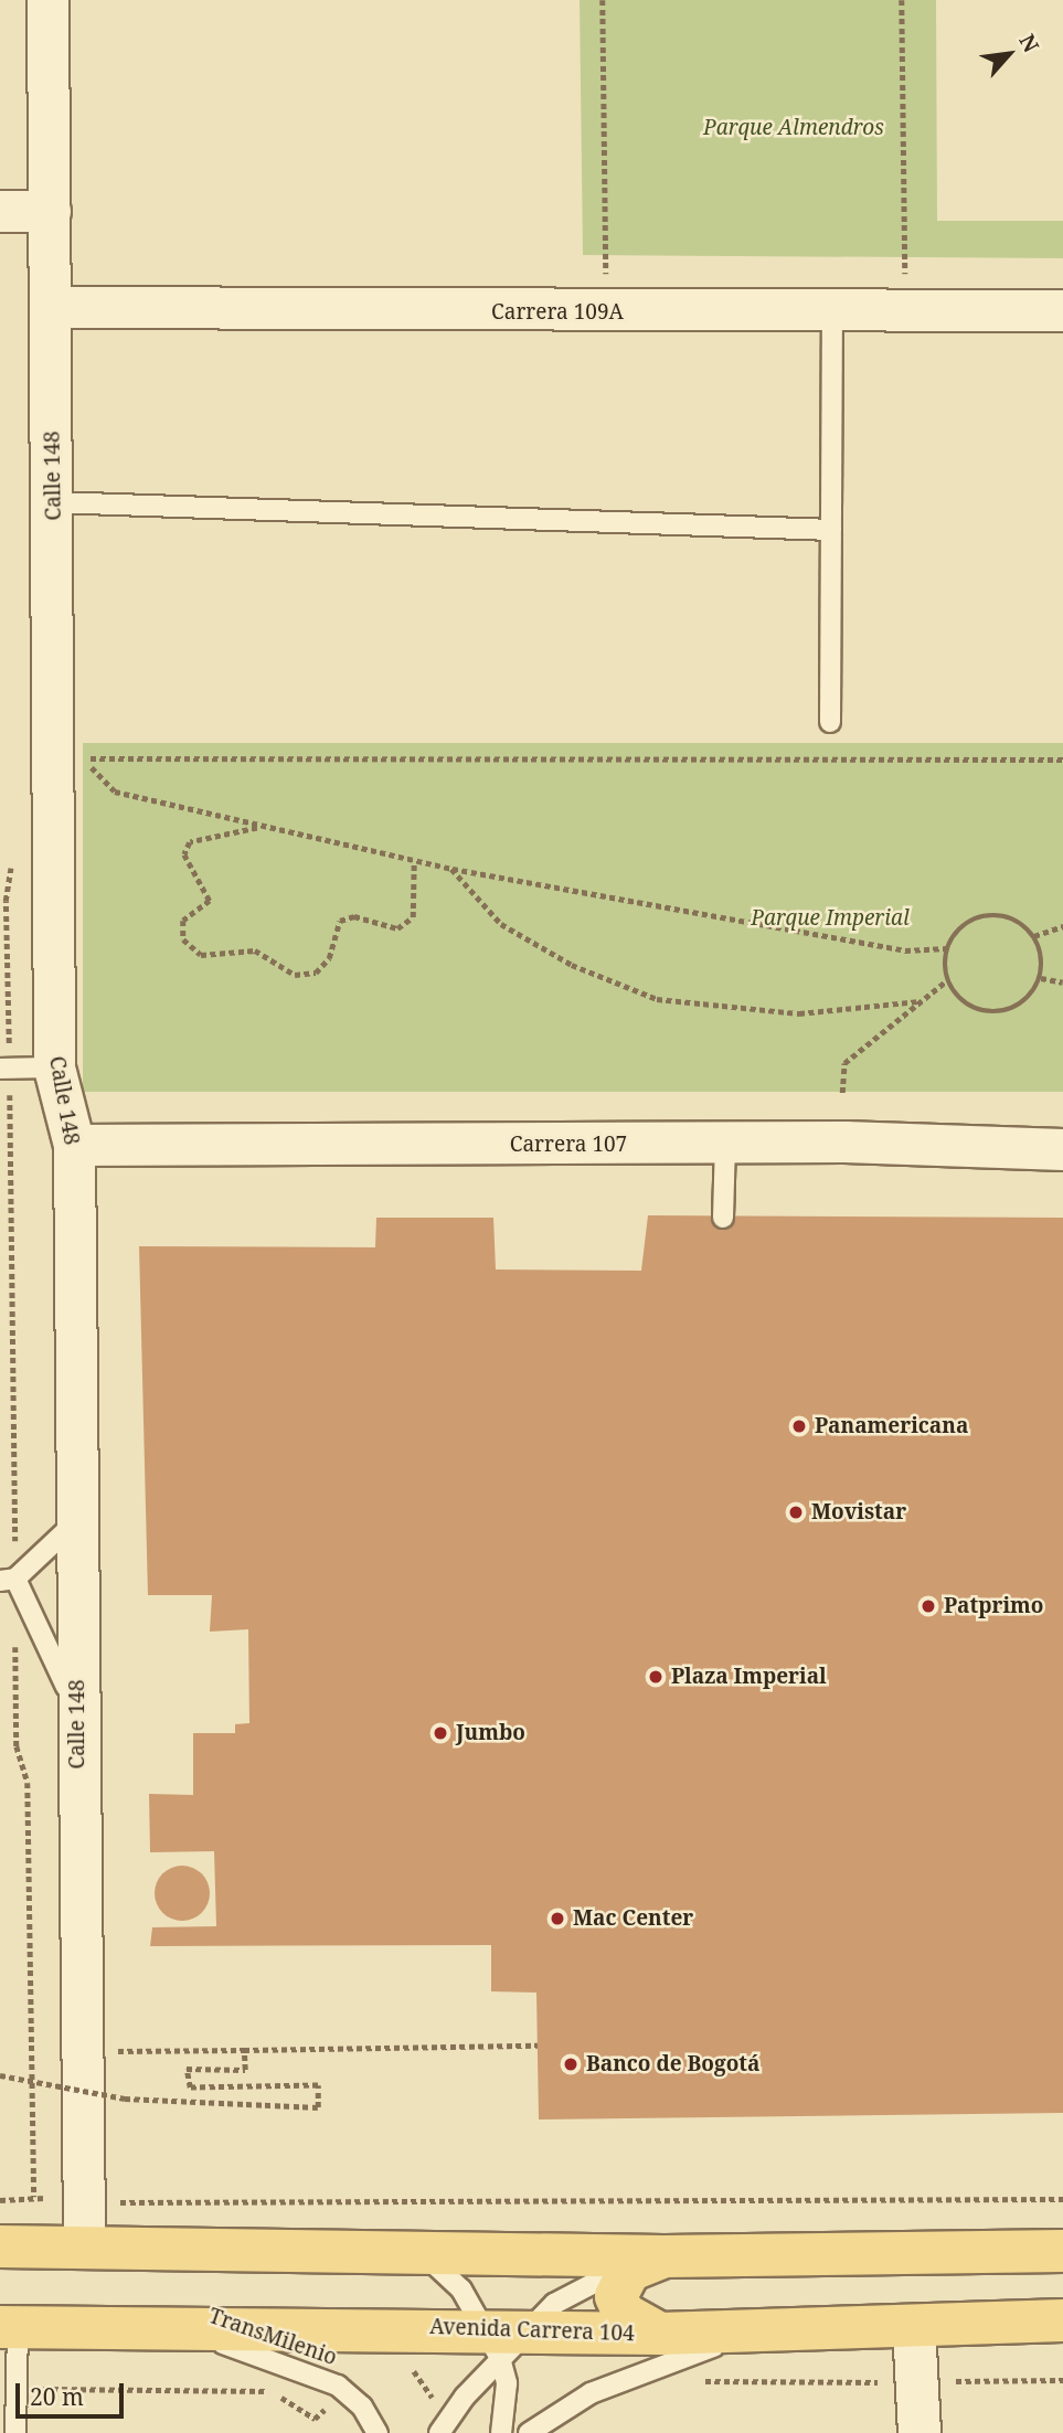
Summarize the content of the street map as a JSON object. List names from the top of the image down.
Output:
{
  "streets": {
    "main road": ["Avenida Carrera 104"],
    "street": ["Carrera 109A", "Calle 148", "Carrera 107"],
    "lane": ["TransMilenio"]
  },
  "crossings": [
    ["Carrera 109A", "Calle 148"],
    ["Calle 148", "Carrera 107"],
    ["Avenida Carrera 104", "TransMilenio"]
  ],
  "parks": ["Parque Almendros", "Parque Imperial"],
  "places": [
    "Panamericana",
    "Movistar",
    "Patprimo",
    "Plaza Imperial",
    "Jumbo",
    "Mac Center",
    "Banco de Bogotá"
  ],
  "scale_bar": "20 m",
  "north": "top right"
}
